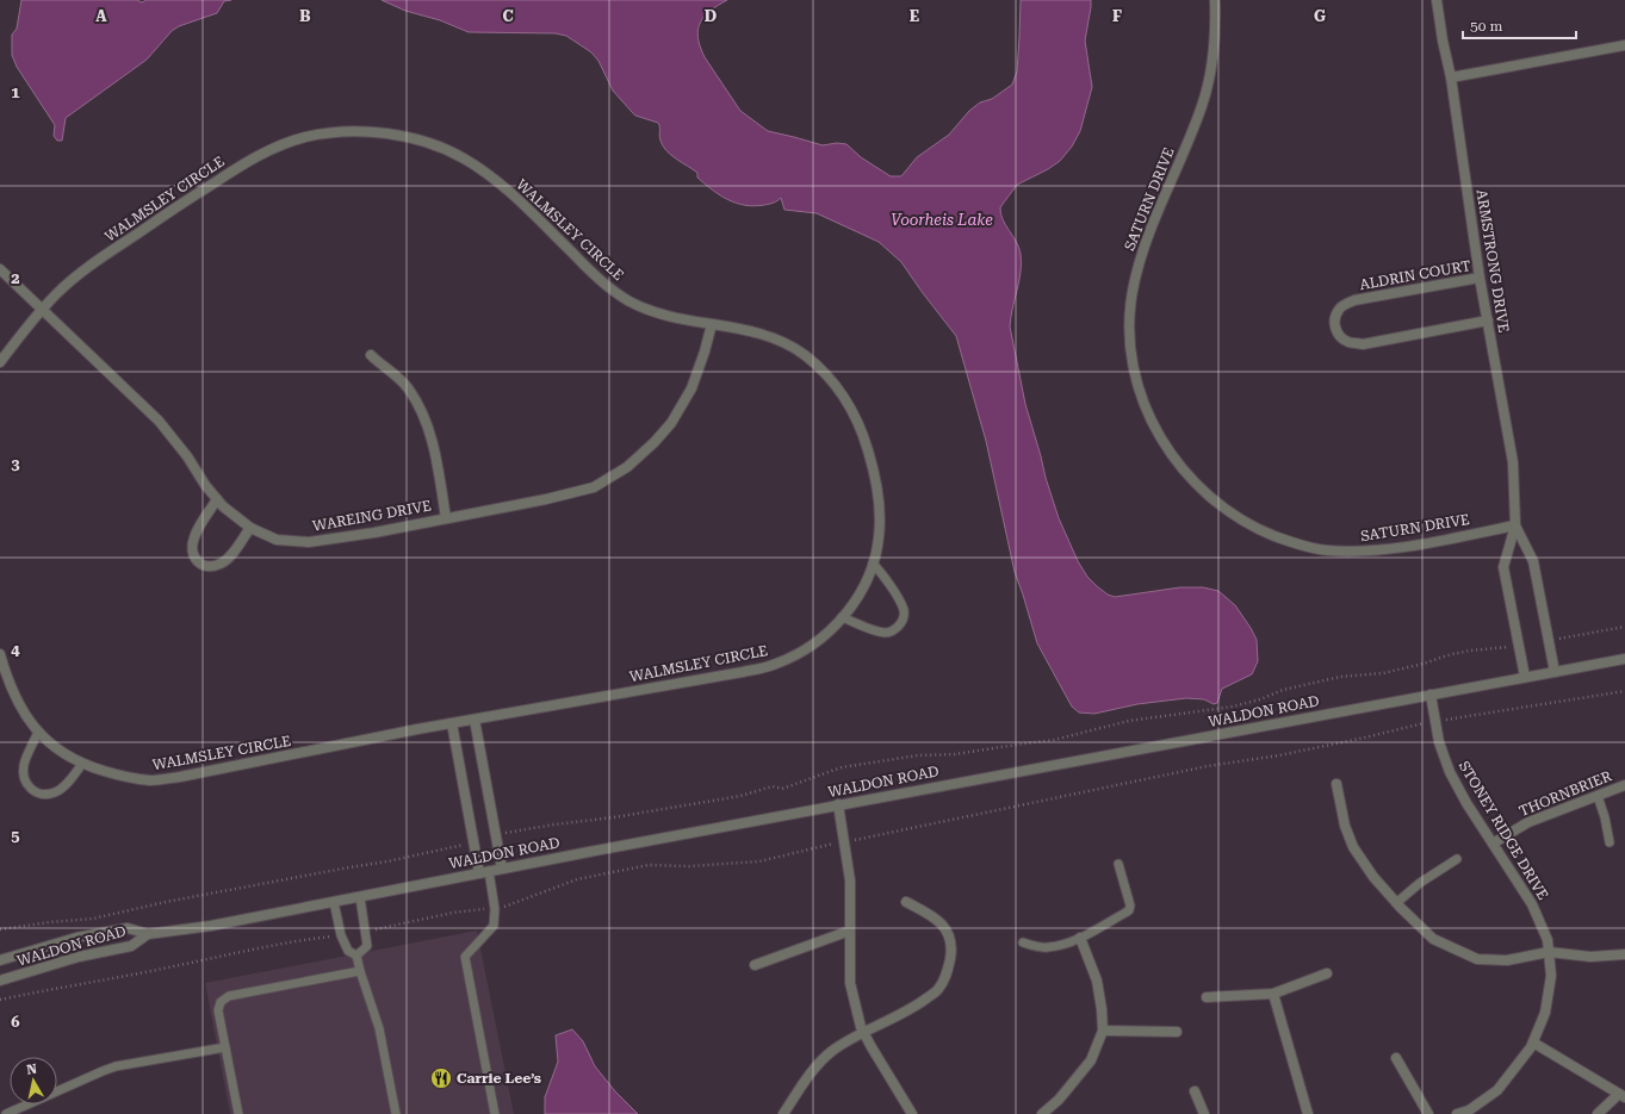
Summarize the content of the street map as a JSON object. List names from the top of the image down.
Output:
{
  "streets": {
    "street": [
      "WALMSLEY CIRCLE",
      "SATURN DRIVE",
      "ARMSTRONG DRIVE",
      "ALDRIN COURT",
      "WAREING DRIVE",
      "WALDON ROAD",
      "THORNBRIER",
      "STONEY RIDGE DRIVE"
    ]
  },
  "crossings": [
    ["WALMSLEY CIRCLE", "WAREING DRIVE"],
    ["SATURN DRIVE", "ARMSTRONG DRIVE"],
    ["ARMSTRONG DRIVE", "ALDRIN COURT"],
    ["ARMSTRONG DRIVE", "WALDON ROAD"],
    ["WALDON ROAD", "STONEY RIDGE DRIVE"],
    ["THORNBRIER", "STONEY RIDGE DRIVE"]
  ],
  "water": ["Voorheis Lake"],
  "places": {
    "restaurant": ["Carrie Lee’s"]
  },
  "scale_bar": "50 m",
  "north": "top",
  "grid": {
    "columns": [
      "A",
      "B",
      "C",
      "D",
      "E",
      "F",
      "G"
    ],
    "rows": [
      "1",
      "2",
      "3",
      "4",
      "5",
      "6"
    ]
  }
}
